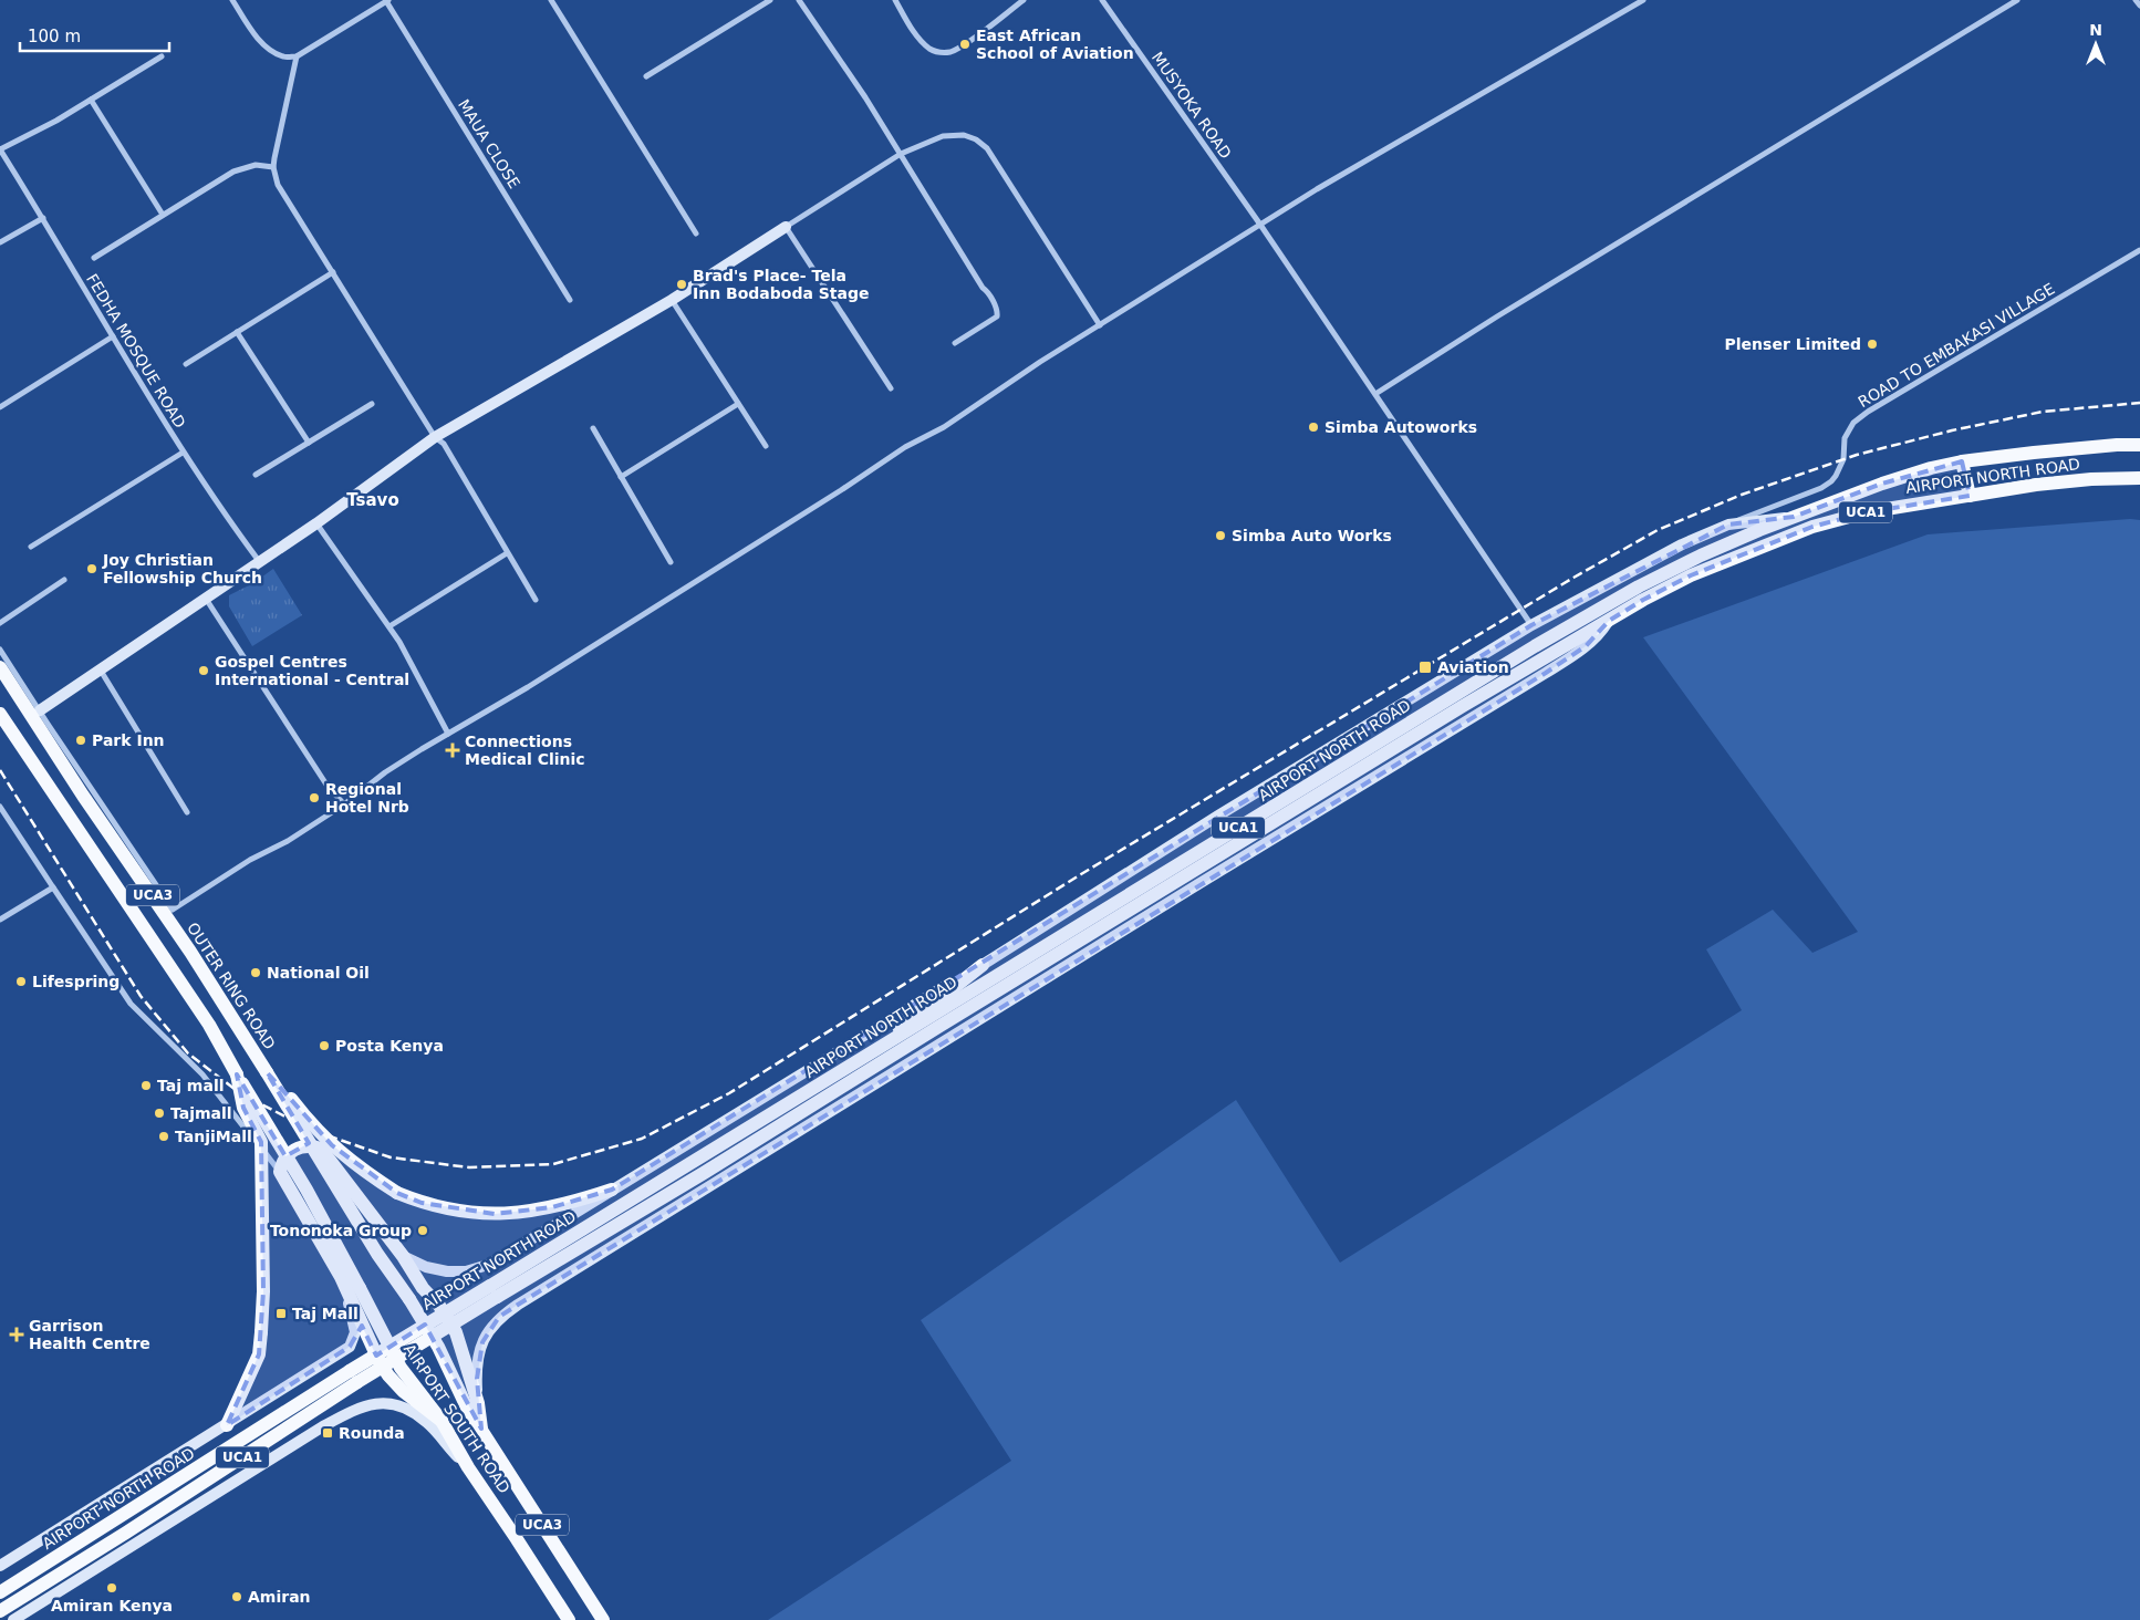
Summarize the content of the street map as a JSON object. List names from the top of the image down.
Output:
{
  "streets": {
    "main road": [
      "AIRPORT NORTH ROAD",
      "UCA1",
      "UCA3",
      "OUTER RING ROAD",
      "AIRPORT SOUTH ROAD"
    ],
    "street": [
      "MUSYOKA ROAD",
      "MAUA CLOSE",
      "ROAD TO EMBAKASI VILLAGE",
      "FEDHA MOSQUE ROAD"
    ]
  },
  "crossings": [
    ["MUSYOKA ROAD", "AIRPORT NORTH ROAD"],
    ["ROAD TO EMBAKASI VILLAGE", "AIRPORT NORTH ROAD"],
    ["AIRPORT NORTH ROAD", "UCA1"],
    ["UCA1", "AIRPORT SOUTH ROAD"],
    ["UCA3", "AIRPORT SOUTH ROAD"],
    ["OUTER RING ROAD", "AIRPORT SOUTH ROAD"]
  ],
  "districts": ["Tsavo"],
  "places": {
    "other": [
      "East African School of Aviation",
      "Brad's Place- Tela Inn Bodaboda Stage",
      "Plenser Limited",
      "Simba Autoworks",
      "Simba Auto Works",
      "Joy Christian Fellowship Church",
      "Gospel Centres International - Central",
      "Park Inn",
      "Regional Hotel Nrb",
      "National Oil",
      "Lifespring",
      "Posta Kenya",
      "Taj mall",
      "Tajmall",
      "TanjiMall",
      "Tononoka Group",
      "Amiran Kenya",
      "Amiran"
    ],
    "transit": ["Aviation", "Taj Mall", "Rounda"],
    "health": ["Connections Medical Clinic", "Garrison Health Centre"]
  },
  "scale_bar": "100 m",
  "north": "top"
}
